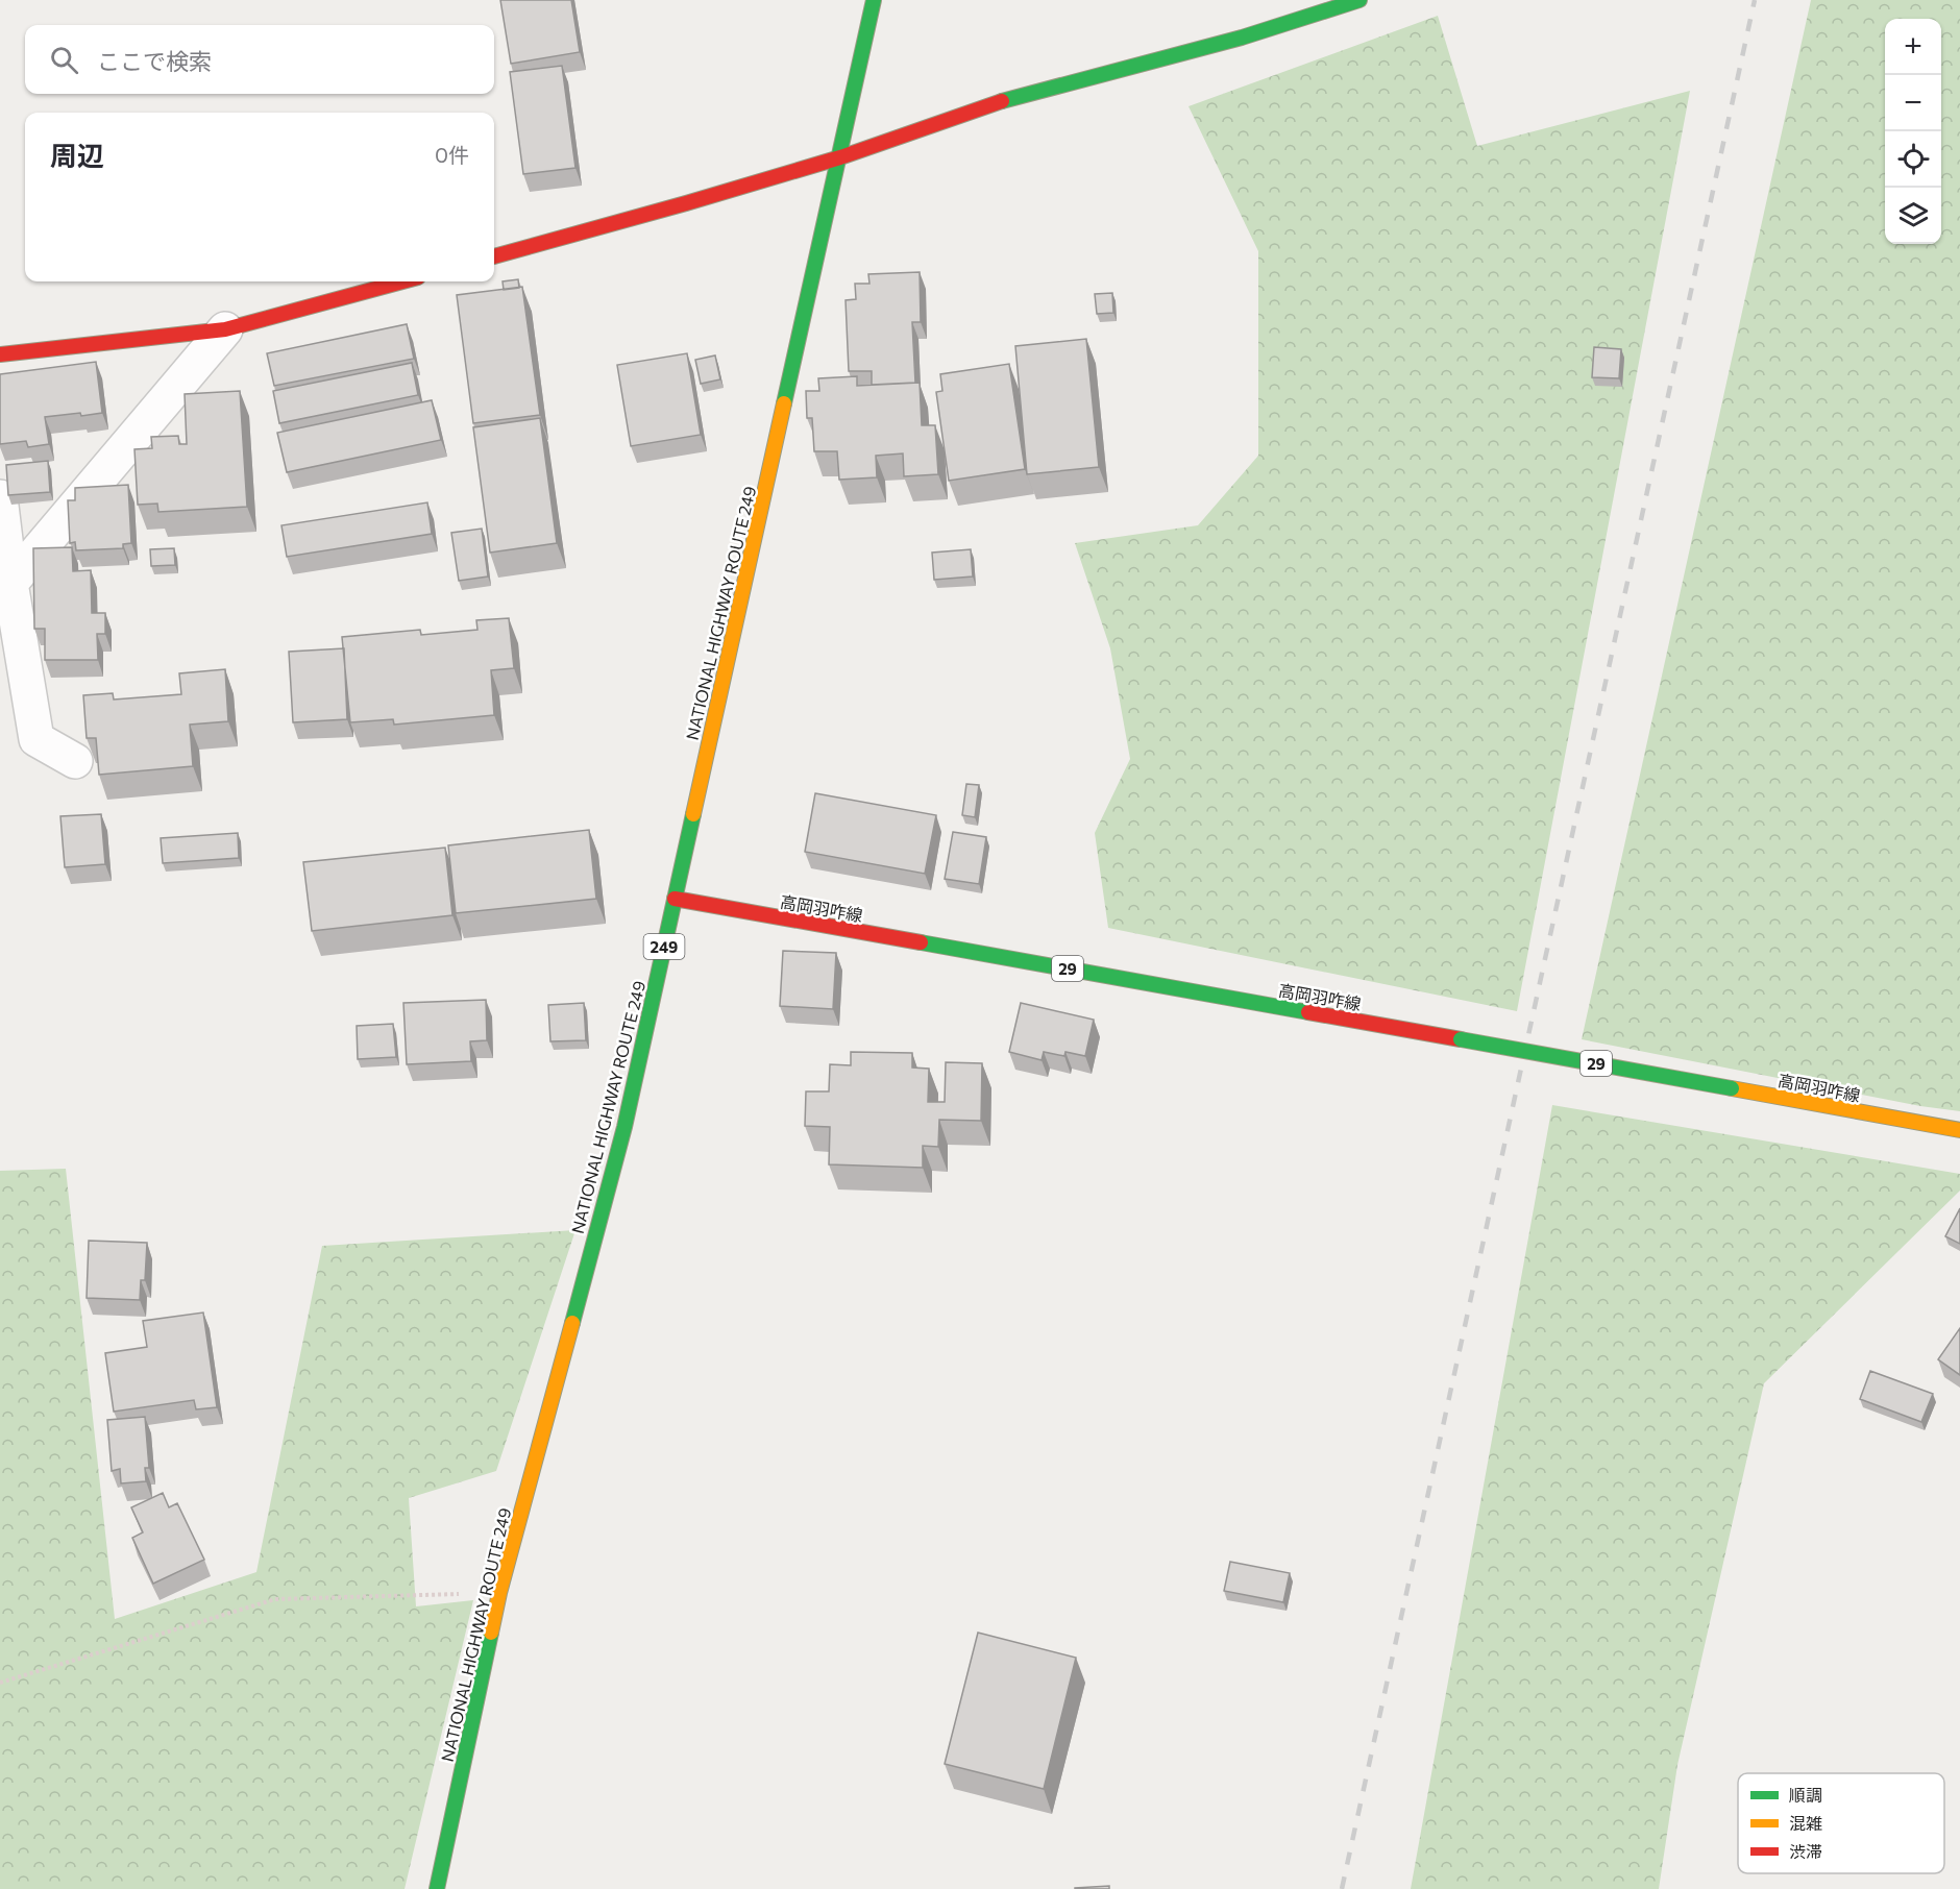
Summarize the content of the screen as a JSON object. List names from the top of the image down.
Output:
{
  "streets": {
    "main road": [
      "NATIONAL HIGHWAY ROUTE 249",
      "高岡羽咋線",
      "249",
      "29"
    ]
  },
  "crossings": [
    ["NATIONAL HIGHWAY ROUTE 249", "高岡羽咋線"]
  ],
  "legend": ["順調", "混雑", "渋滞"],
  "page": {
    "map_buttons": ["+", "−"],
    "search": "ここで検索",
    "heading": ["周辺", "0件"]
  }
}
